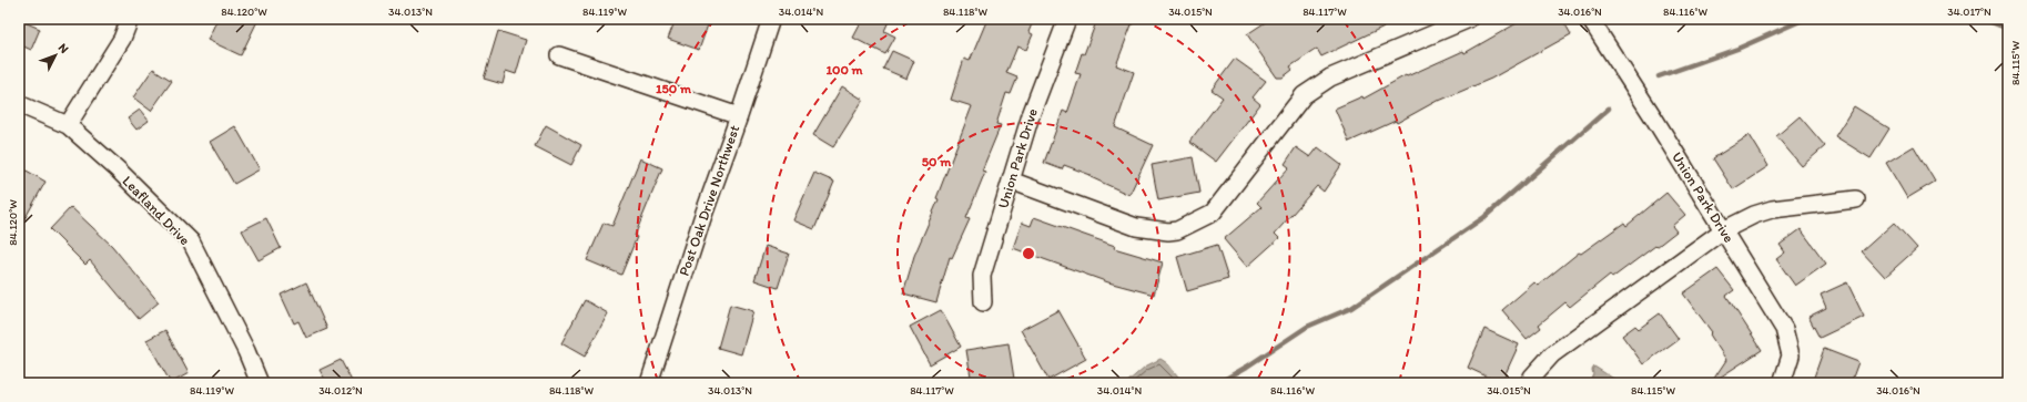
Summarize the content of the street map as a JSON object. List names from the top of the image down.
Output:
{
  "streets": {
    "street": ["Union Park Drive", "Post Oak Drive Northwest", "Leafland Drive"]
  },
  "north": "top right",
  "coordinates": [
    "84.120°W",
    "34.013°N",
    "84.119°W",
    "34.014°N",
    "84.118°W",
    "34.015°N",
    "84.117°W",
    "34.016°N",
    "84.116°W",
    "34.017°N",
    "84.115°W",
    "34.012°N"
  ],
  "rings": ["100 m", "150 m", "50 m"]
}
